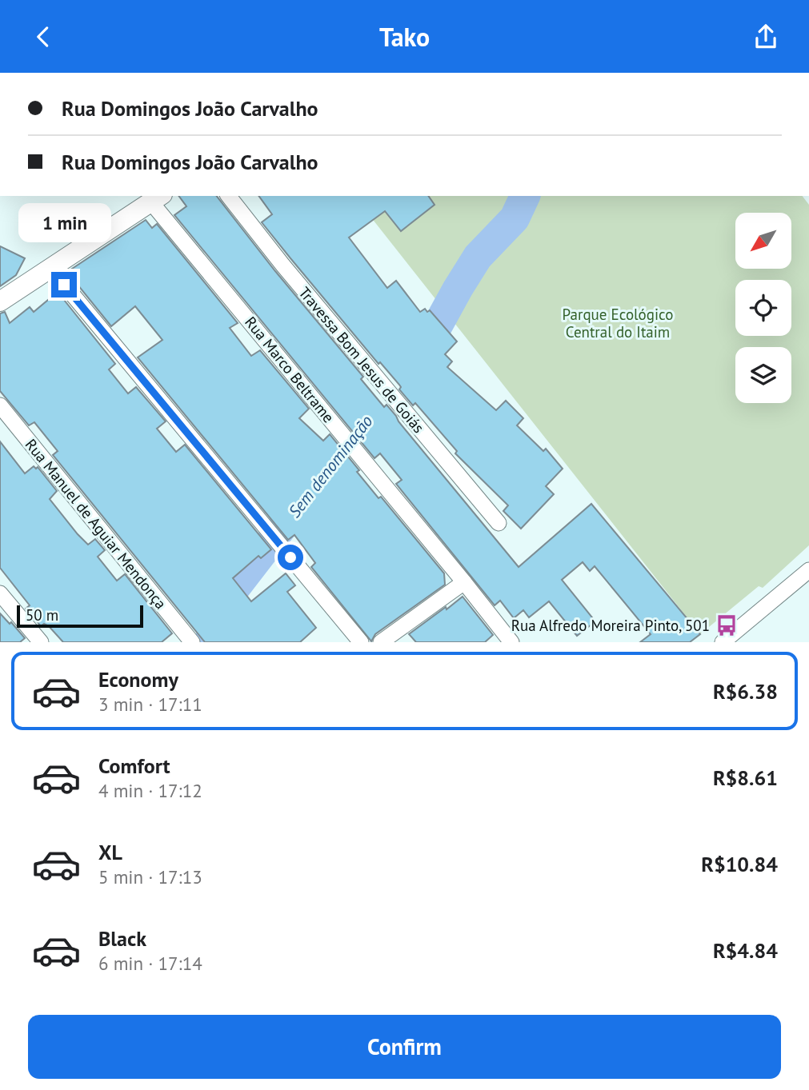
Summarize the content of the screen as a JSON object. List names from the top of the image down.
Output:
{
  "streets": {
    "street": ["Travessa Bom Jesus de Goiás", "Rua Marco Beltrame", "Rua Manuel de Aguiar Mendonça"]
  },
  "water": ["Sem denominação"],
  "parks": ["Parque Ecológico Central do Itaim"],
  "places": {
    "bus stop": ["Rua Alfredo Moreira Pinto, 501"]
  },
  "scale_bar": "50 m",
  "north": "bottom left",
  "page": {
    "header": "Tako",
    "banner": ["Rua Domingos João Carvalho", "Rua Domingos João Carvalho"],
    "bubble": "1 min",
    "scale": "50 m",
    "list": [
      {
        "name": "Economy",
        "note": "3 min · 17:11",
        "value": "R$6.38"
      },
      {
        "name": "Comfort",
        "note": "4 min · 17:12",
        "value": "R$8.61"
      },
      {
        "name": "XL",
        "note": "5 min · 17:13",
        "value": "R$10.84"
      },
      {
        "name": "Black",
        "note": "6 min · 17:14",
        "value": "R$4.84"
      }
    ],
    "buttons": "Confirm"
  }
}
